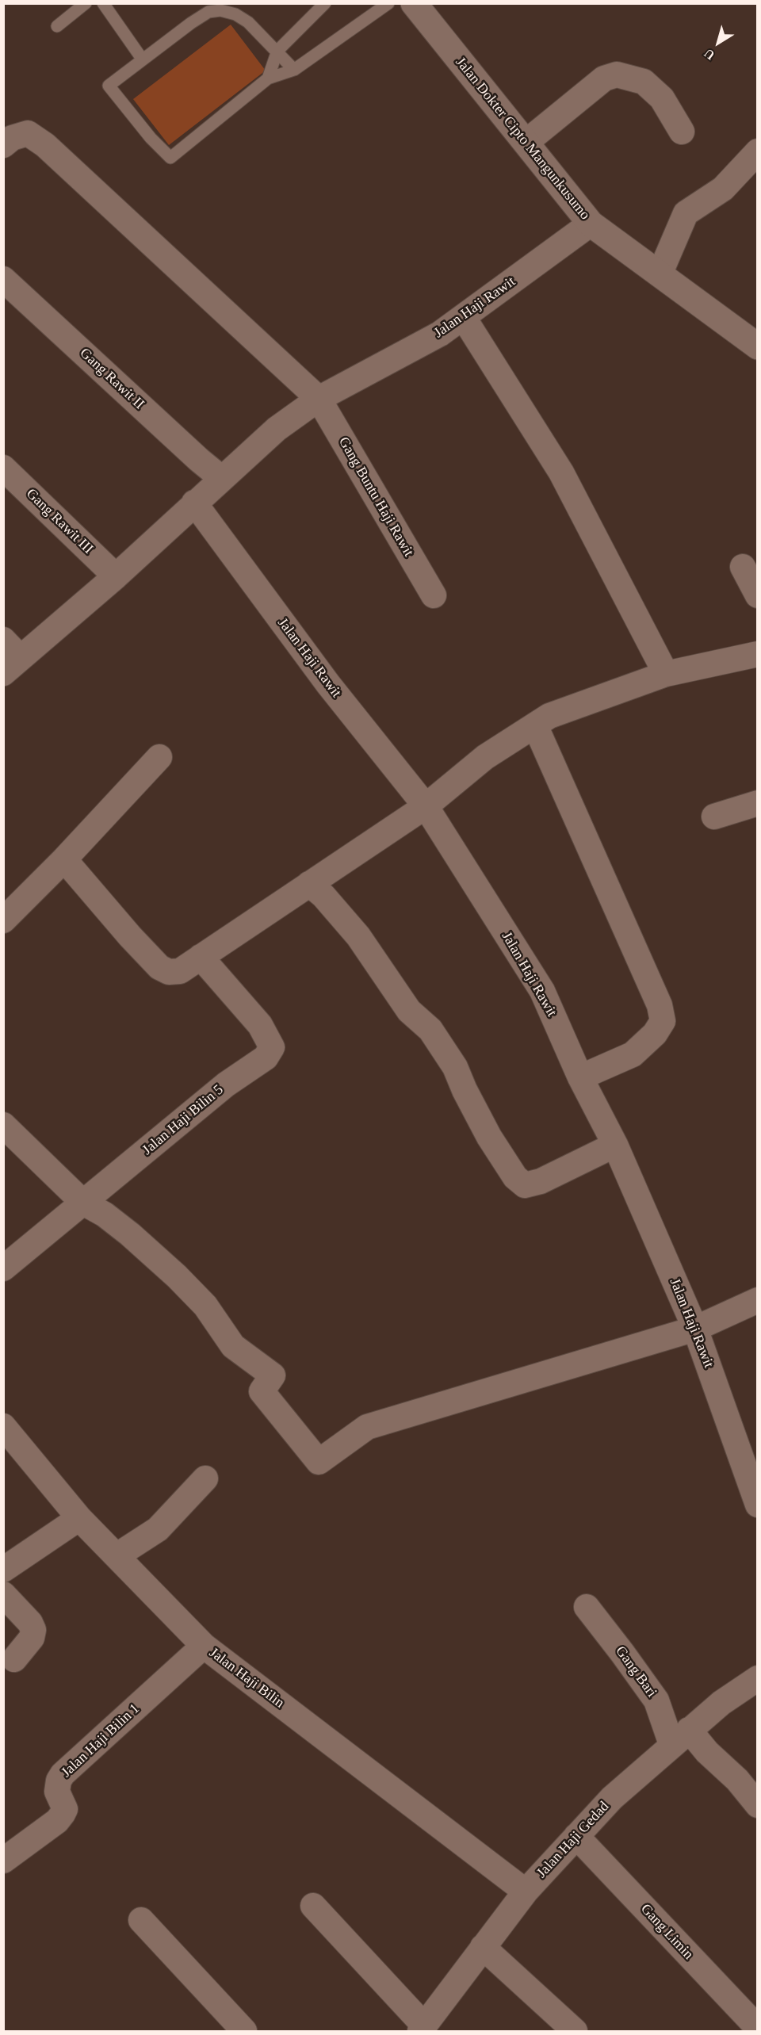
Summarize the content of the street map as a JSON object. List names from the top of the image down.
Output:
{
  "streets": {
    "main road": ["Jalan Dokter Cipto Mangunkusumo"],
    "street": [
      "Jalan Haji Rawit",
      "Gang Rawit II",
      "Gang Buntu Haji Rawit",
      "Gang Rawit III",
      "Jalan Haji Bilin 5",
      "Gang Bari",
      "Jalan Haji Bilin",
      "Jalan Haji Bilin 1",
      "Jalan Haji Gedad",
      "Gang Limin"
    ]
  },
  "crossings": [
    ["Jalan Dokter Cipto Mangunkusumo", "Jalan Haji Rawit"],
    ["Jalan Haji Rawit", "Gang Rawit II"],
    ["Jalan Haji Rawit", "Gang Buntu Haji Rawit"],
    ["Jalan Haji Rawit", "Gang Rawit III"],
    ["Gang Bari", "Jalan Haji Gedad"],
    ["Jalan Haji Bilin", "Jalan Haji Bilin 1"],
    ["Jalan Haji Bilin", "Jalan Haji Gedad"],
    ["Jalan Haji Gedad", "Gang Limin"]
  ],
  "north": "bottom left"
}
